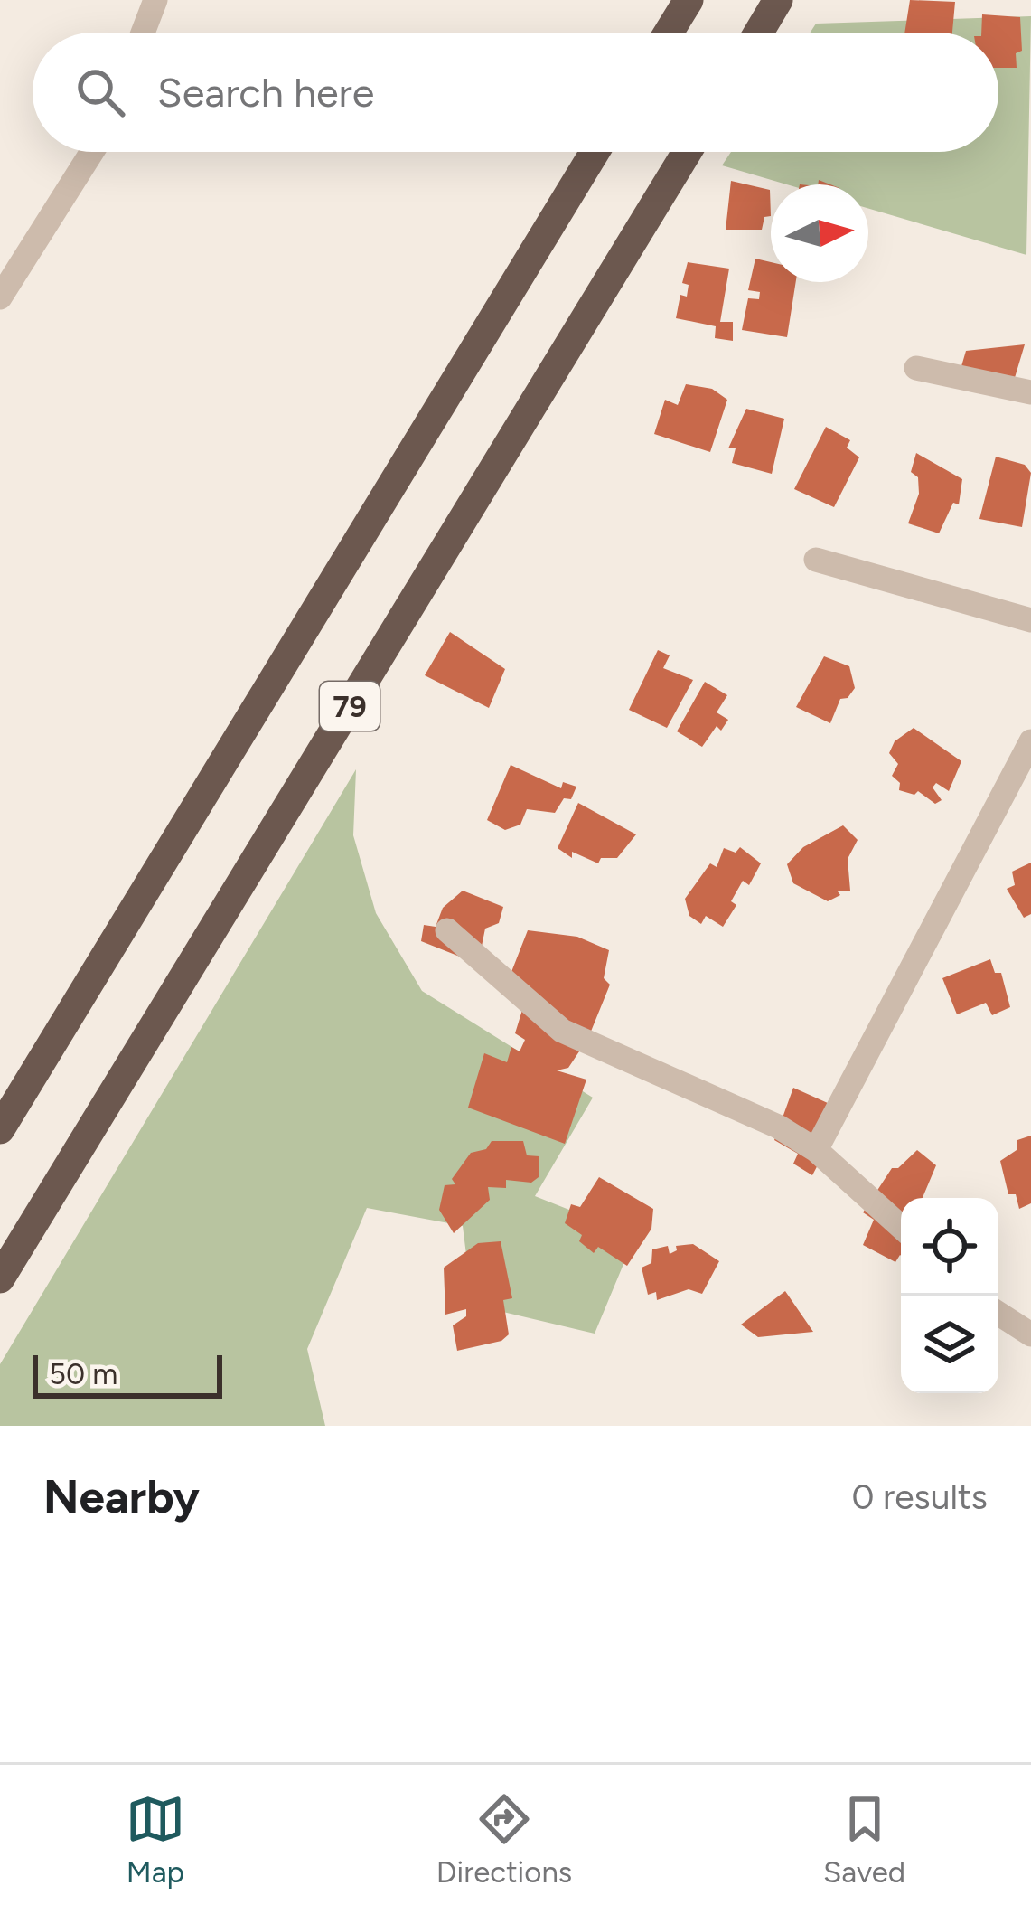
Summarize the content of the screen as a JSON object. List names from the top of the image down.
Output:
{
  "streets": {
    "highway": ["79"]
  },
  "scale_bar": "50 m",
  "north": "right",
  "page": {
    "search": "Search here",
    "scale": "50 m",
    "heading": ["Nearby", "0 results"],
    "nav": ["Map", "Directions", "Saved"]
  }
}
